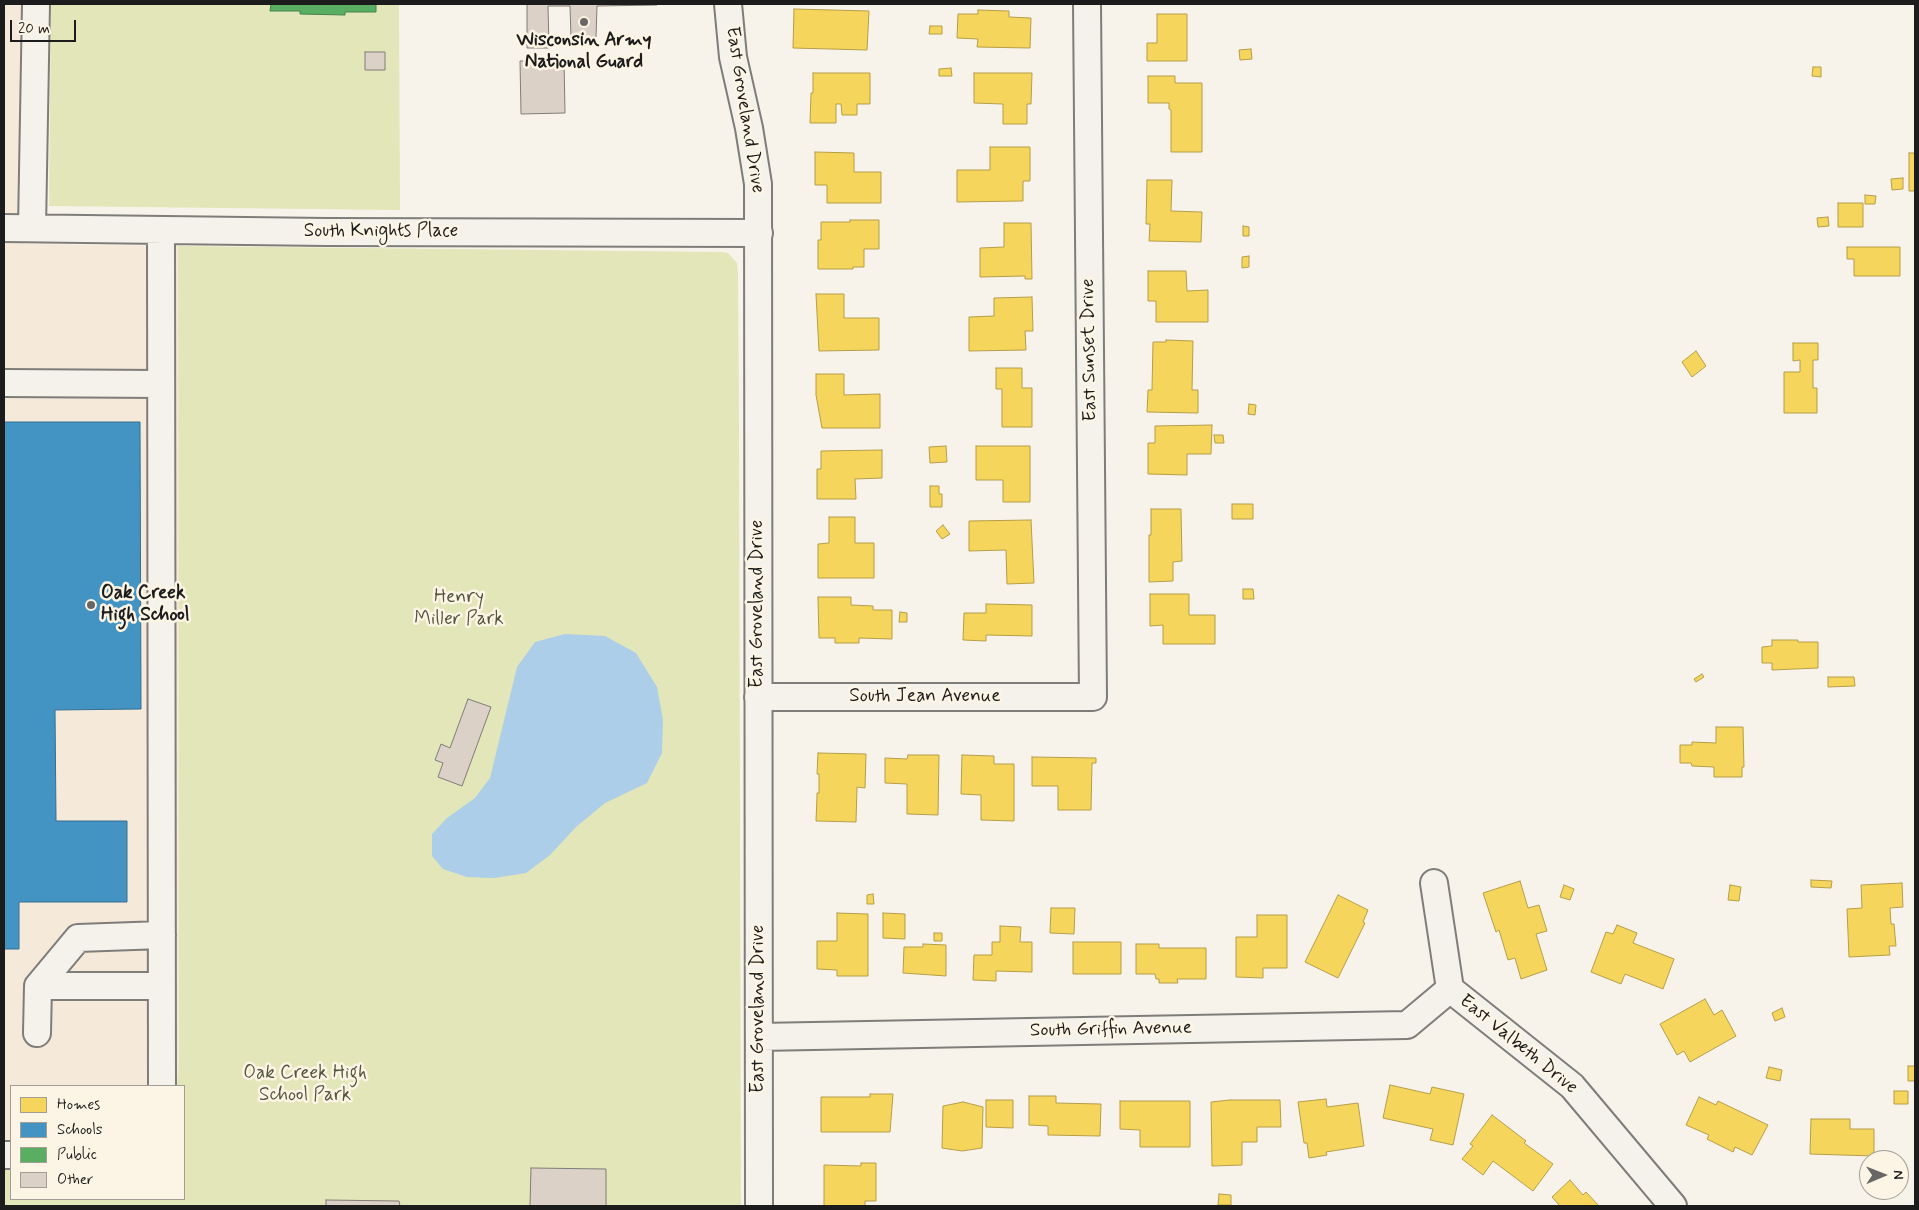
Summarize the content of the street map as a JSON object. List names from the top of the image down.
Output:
{
  "streets": {
    "street": [
      "East Groveland Drive",
      "South Knights Place",
      "East Sunset Drive",
      "South Jean Avenue",
      "South Griffin Avenue",
      "East Valbeth Drive"
    ]
  },
  "crossings": [
    ["East Groveland Drive", "South Knights Place"],
    ["East Groveland Drive", "South Jean Avenue"],
    ["East Groveland Drive", "South Griffin Avenue"],
    ["East Sunset Drive", "South Jean Avenue"],
    ["South Griffin Avenue", "East Valbeth Drive"]
  ],
  "parks": ["Henry Miller Park", "Oak Creek High School Park"],
  "places": ["Wisconsin Army National Guard", "Oak Creek High School"],
  "legend": [
    "Homes",
    "Schools",
    "Public",
    "Other"
  ],
  "scale_bar": "20 m",
  "north": "right"
}
